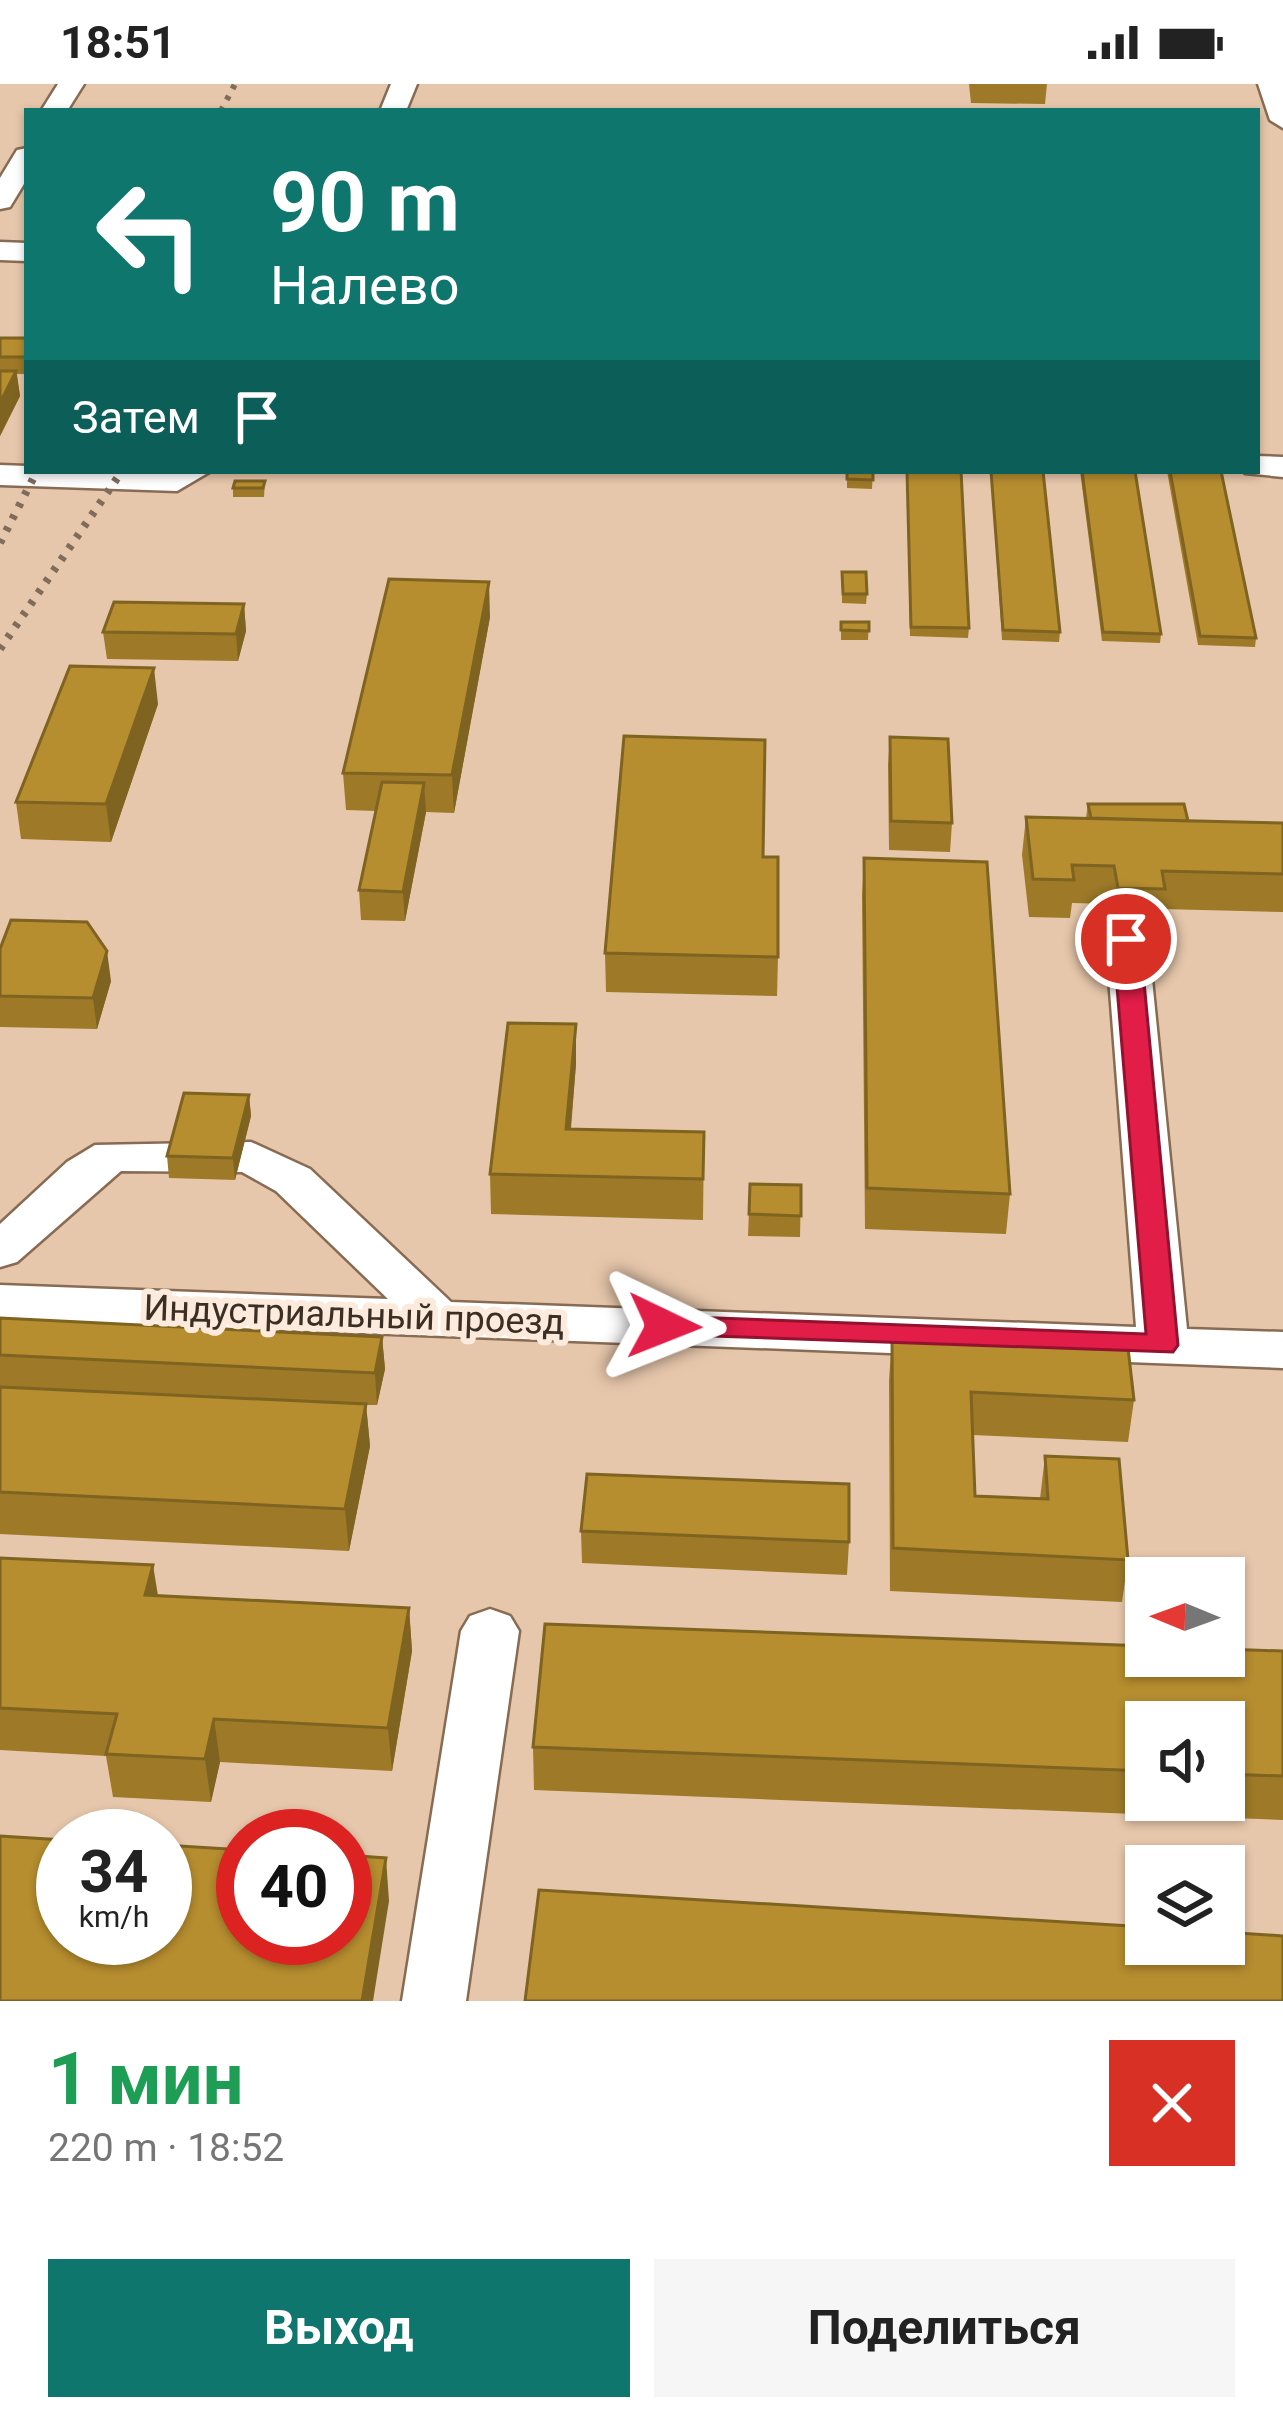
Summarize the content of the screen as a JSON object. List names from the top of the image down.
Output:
{
  "streets": {
    "street": ["Индустриальный проезд"]
  },
  "north": "left",
  "page": {
    "status": "18:51",
    "turn": ["90 m", "Налево"],
    "then": "Затем",
    "speed": "34 km/h",
    "limit": "40",
    "heading": ["1 мин", "220 m · 18:52"],
    "buttons": ["Выход", "Поделиться"]
  }
}
